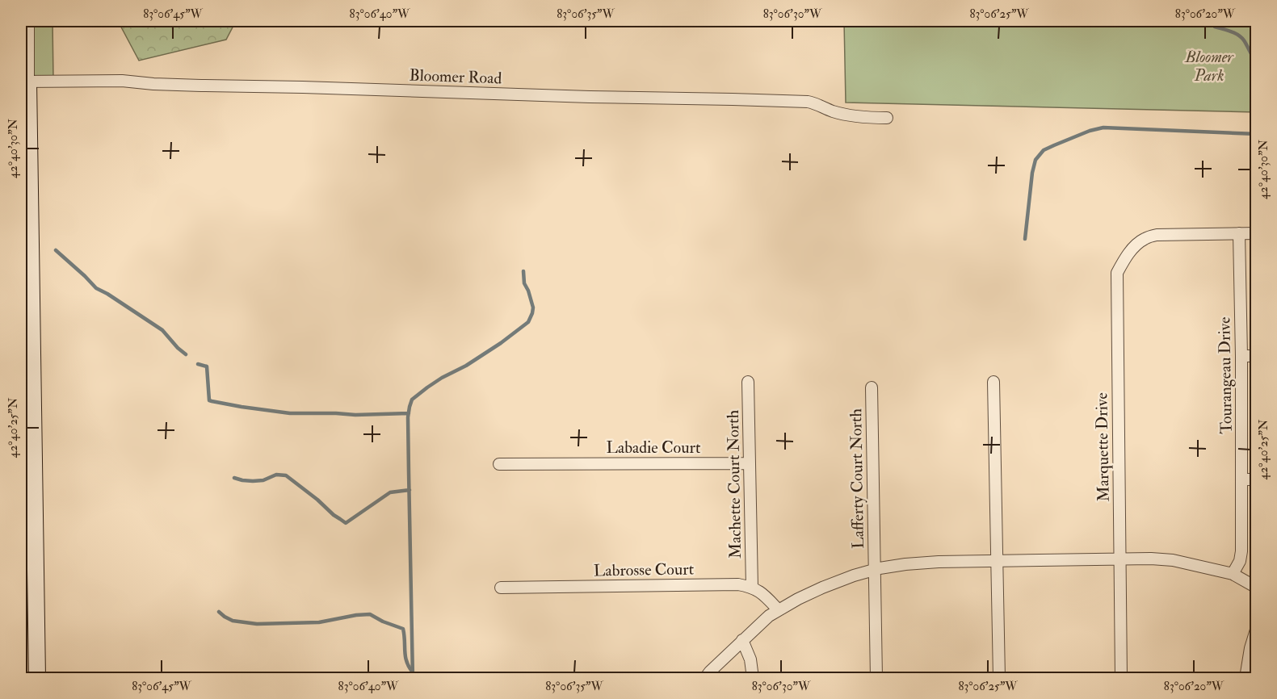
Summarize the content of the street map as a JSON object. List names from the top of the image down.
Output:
{
  "streets": {
    "street": [
      "Bloomer Road",
      "Tourangeau Drive",
      "Labadie Court",
      "Marquette Drive",
      "Lafferty Court North",
      "Machette Court North",
      "Labrosse Court"
    ]
  },
  "crossings": [
    ["Tourangeau Drive", "Marquette Drive"],
    ["Labadie Court", "Machette Court North"],
    ["Machette Court North", "Labrosse Court"]
  ],
  "parks": ["Bloomer Park"],
  "coordinates": [
    "83°06'45\"W",
    "83°06'40\"W",
    "83°06'35\"W",
    "83°06'30\"W",
    "83°06'25\"W",
    "83°06'20\"W",
    "42°40'30\"N",
    "42°40'25\"N"
  ]
}
